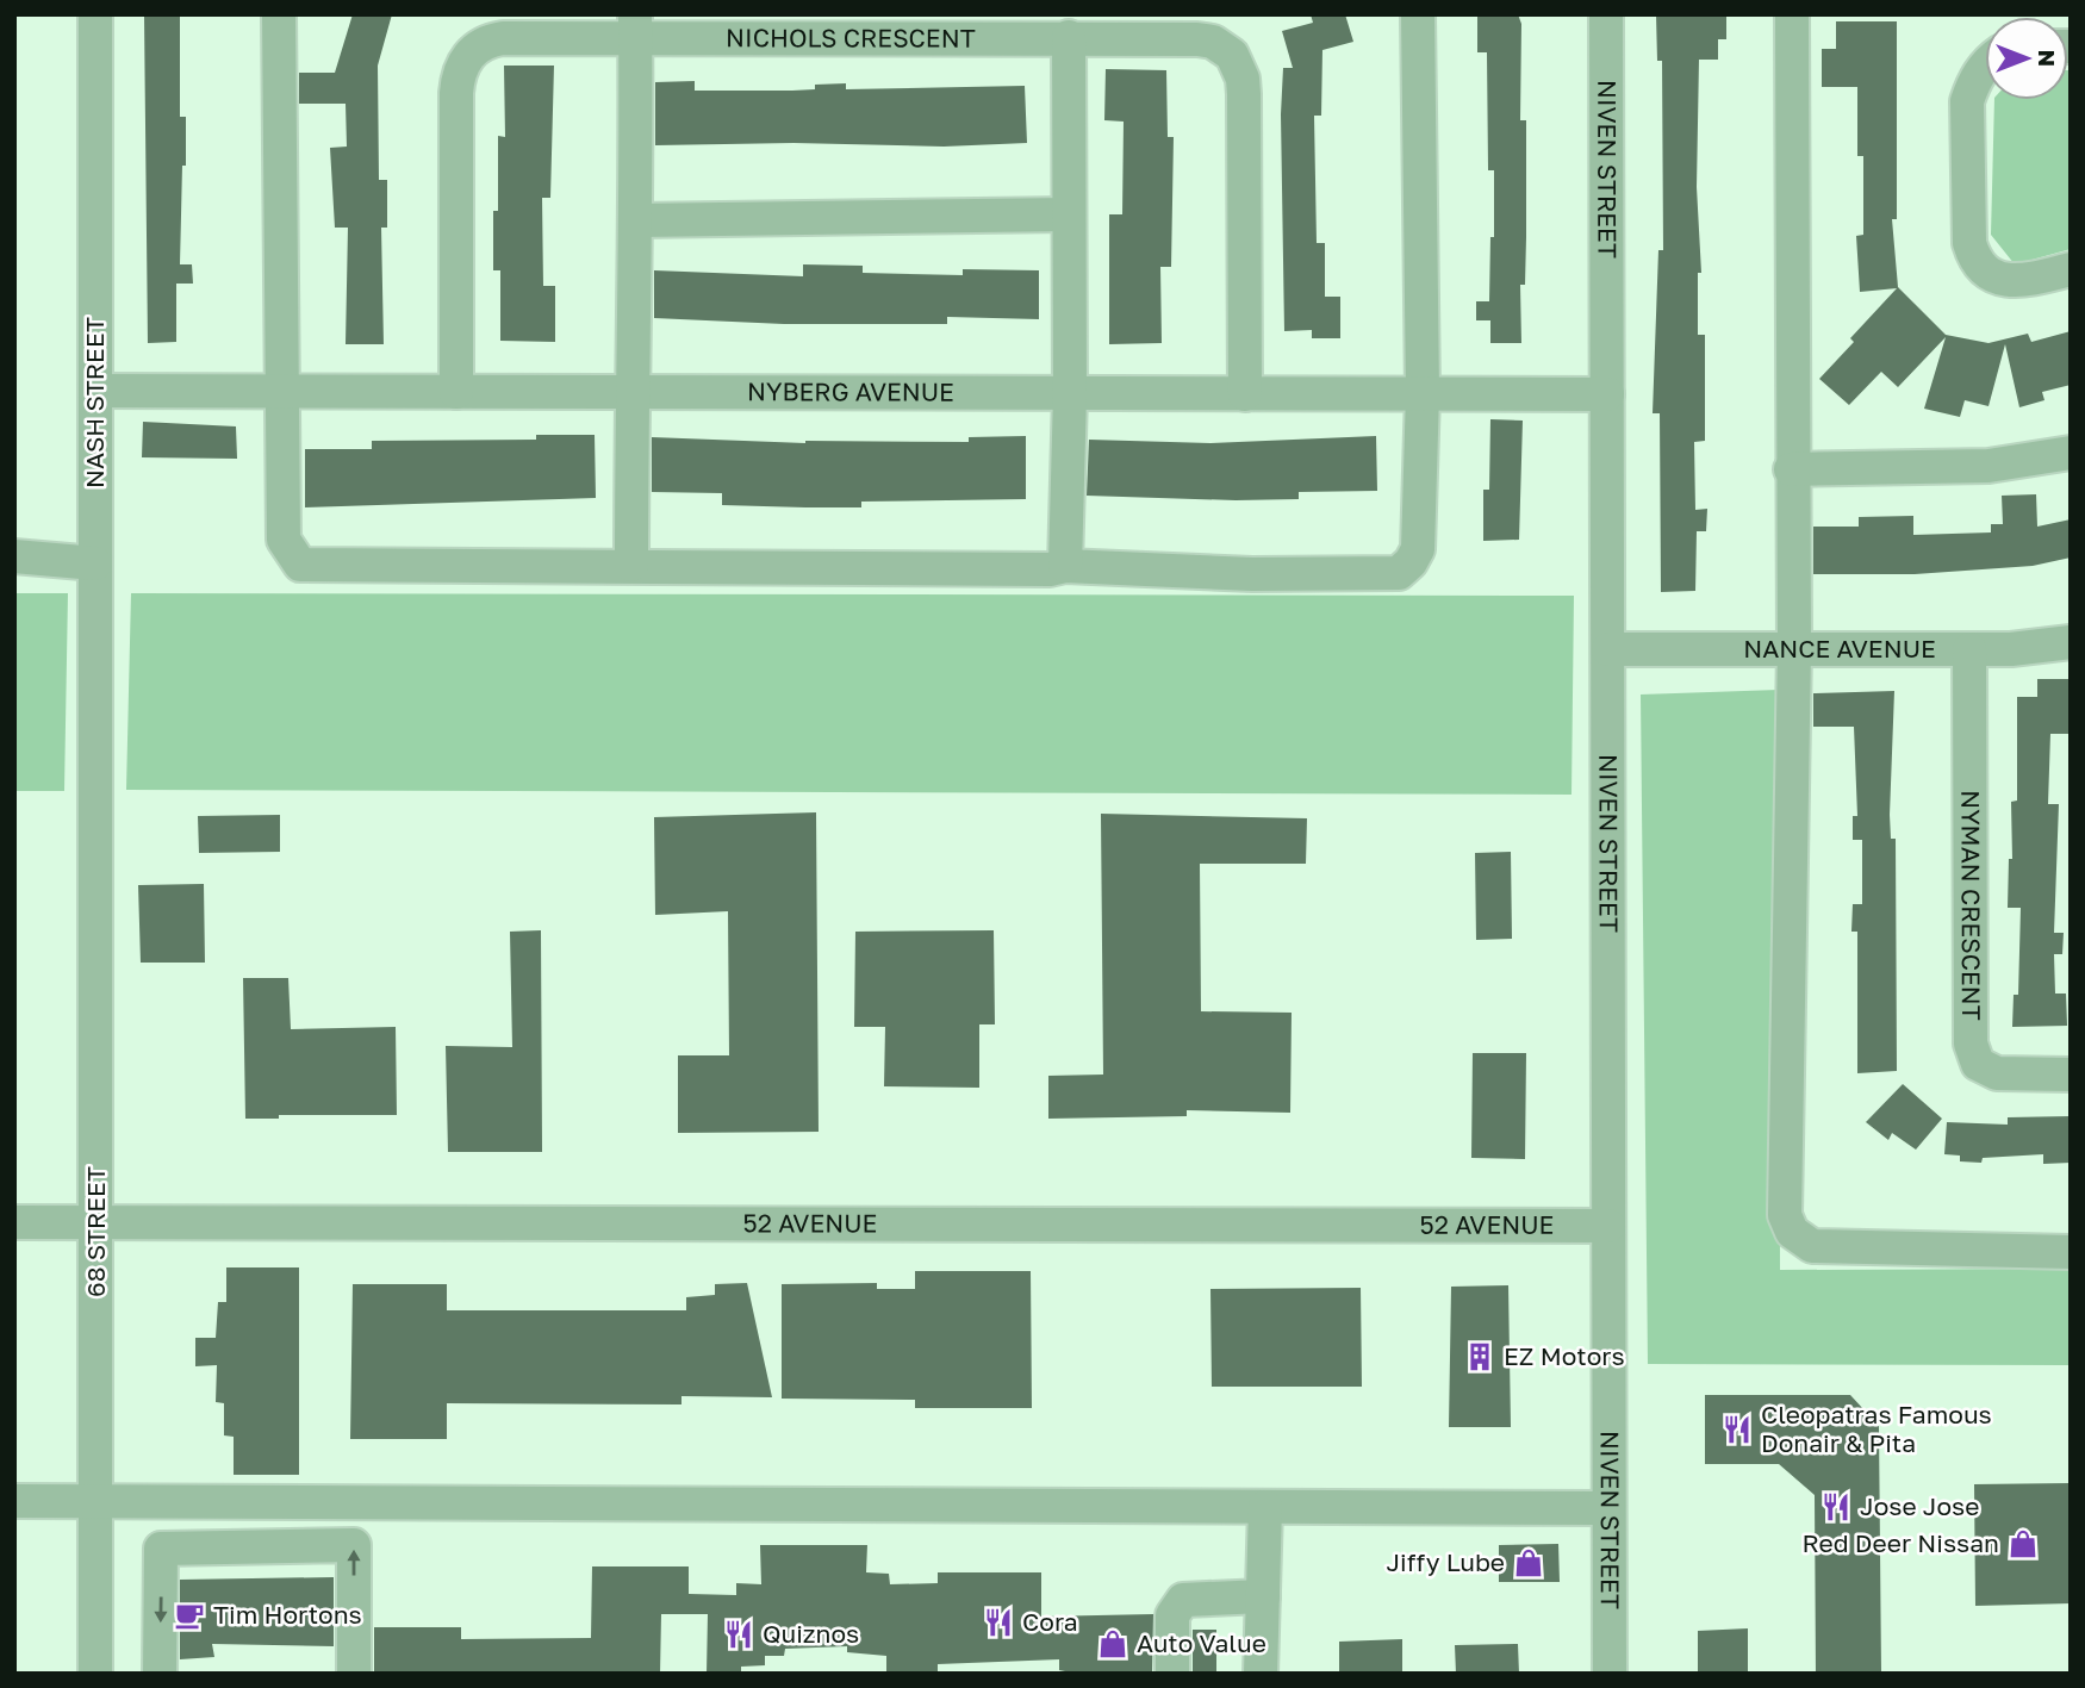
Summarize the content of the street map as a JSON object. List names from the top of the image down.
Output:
{
  "streets": {
    "street": [
      "NICHOLS CRESCENT",
      "NIVEN STREET",
      "NYBERG AVENUE",
      "NASH STREET",
      "NANCE AVENUE",
      "NYMAN CRESCENT",
      "52 AVENUE",
      "68 STREET"
    ]
  },
  "crossings": [
    ["NICHOLS CRESCENT", "NYBERG AVENUE"],
    ["NIVEN STREET", "NYBERG AVENUE"],
    ["NIVEN STREET", "NANCE AVENUE"],
    ["NIVEN STREET", "52 AVENUE"],
    ["NYBERG AVENUE", "NASH STREET"],
    ["NASH STREET", "68 STREET"],
    ["NANCE AVENUE", "NYMAN CRESCENT"],
    ["52 AVENUE", "68 STREET"]
  ],
  "places": {
    "building": ["EZ Motors"],
    "restaurant": [
      "Cleopatras Famous Donair & Pita",
      "Jose Jose",
      "Cora",
      "Quiznos"
    ],
    "shop": ["Red Deer Nissan", "Jiffy Lube", "Auto Value"],
    "cafe": ["Tim Hortons"]
  },
  "north": "right"
}
